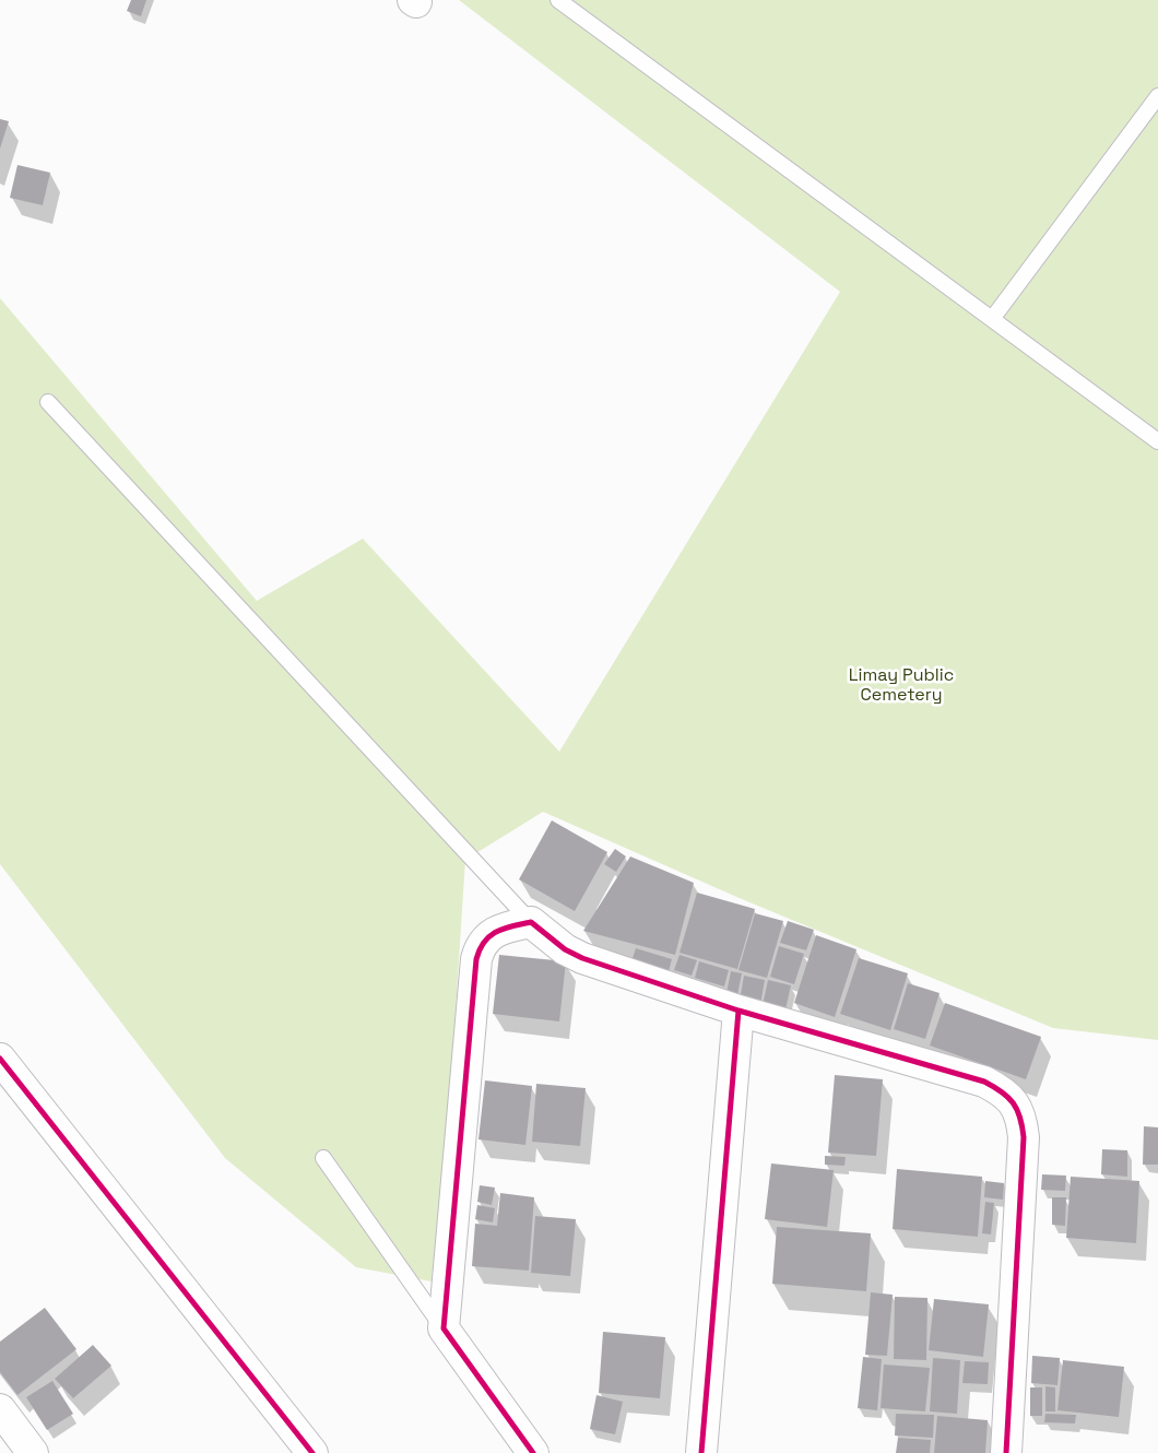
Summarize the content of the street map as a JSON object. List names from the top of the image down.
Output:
{
  "parks": ["Limay Public Cemetery"]
}
